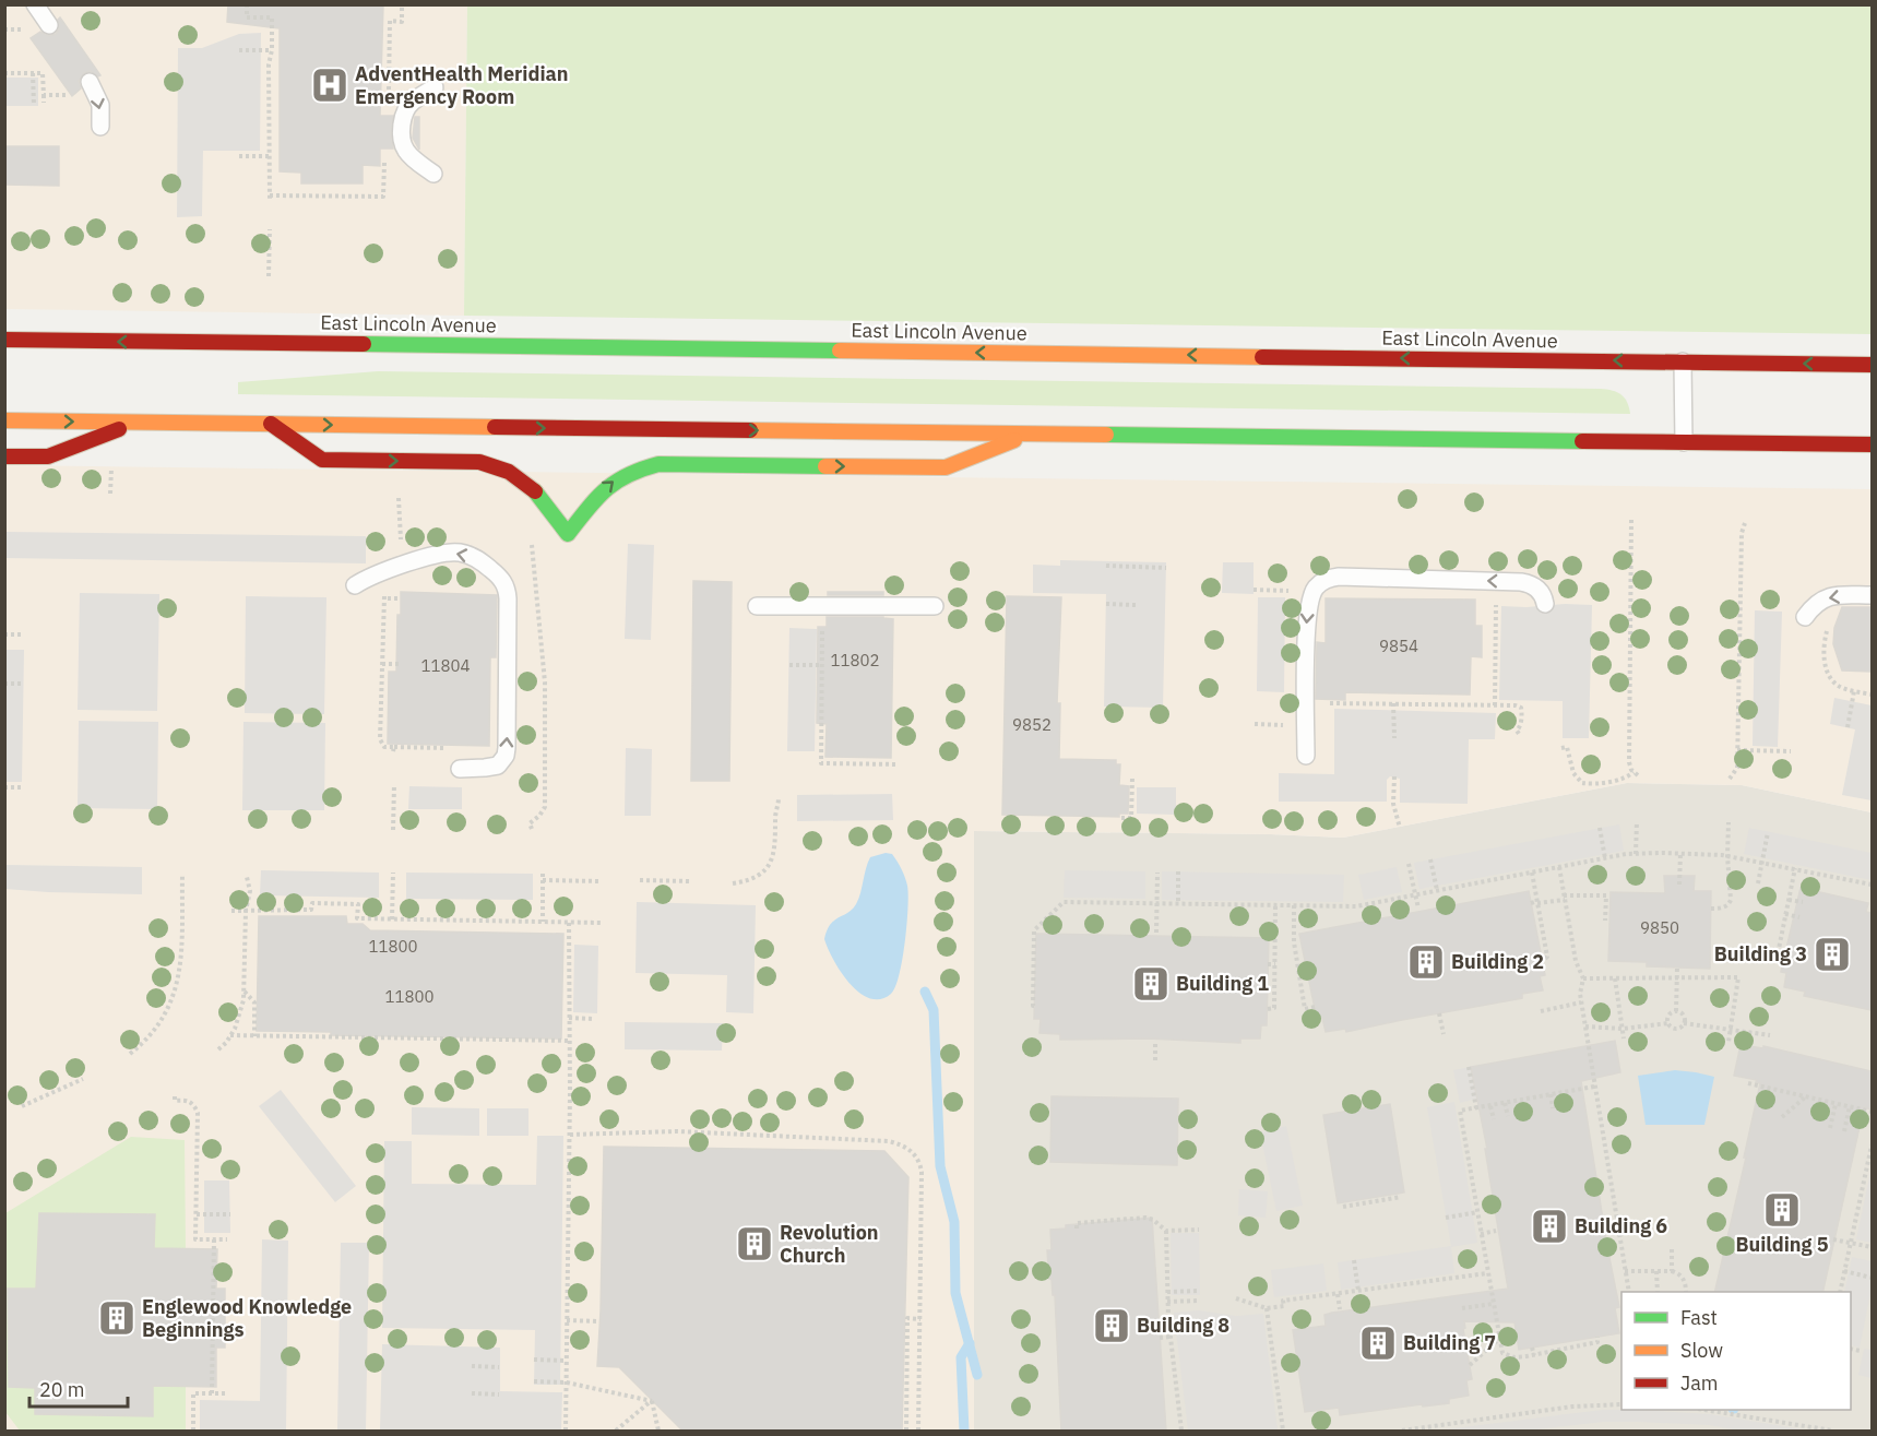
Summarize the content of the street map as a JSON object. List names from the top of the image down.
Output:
{
  "streets": {
    "main road": ["East Lincoln Avenue"]
  },
  "places": {
    "hospital": ["AdventHealth Meridian Emergency Room"],
    "building": [
      "Building 3",
      "Building 2",
      "Building 1",
      "Building 5",
      "Building 6",
      "Revolution Church",
      "Englewood Knowledge Beginnings",
      "Building 8",
      "Building 7"
    ]
  },
  "house_numbers": [
    "9854",
    "11802",
    "11804",
    "9852",
    "9850",
    "11800",
    "11800"
  ],
  "legend": ["Fast", "Slow", "Jam"],
  "scale_bar": "20 m"
}
